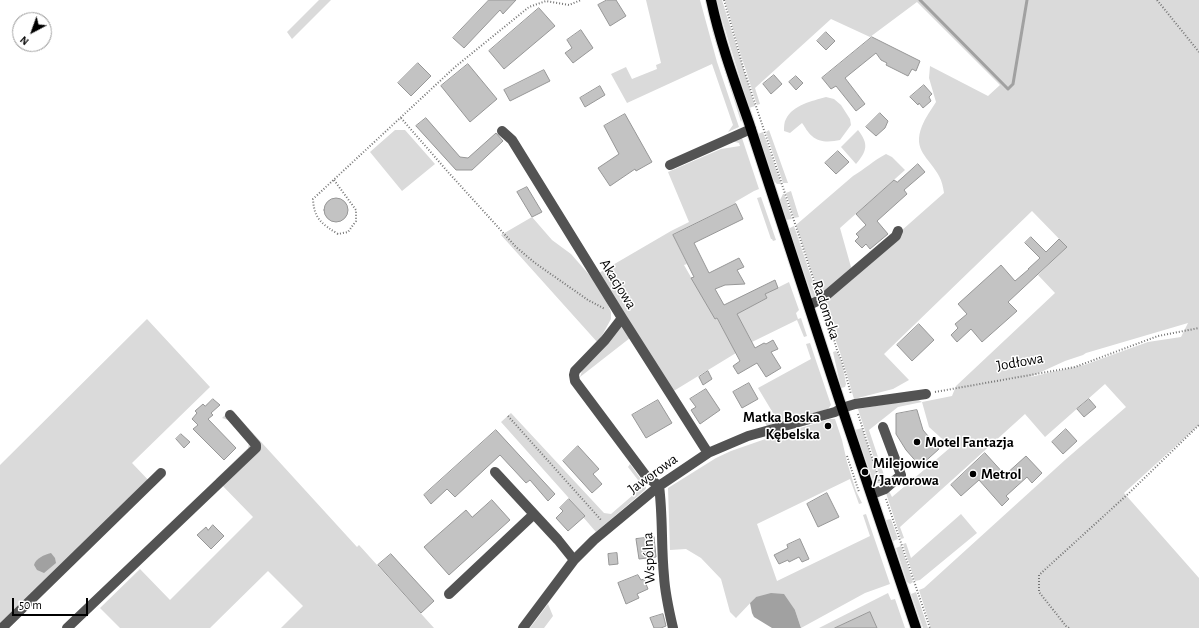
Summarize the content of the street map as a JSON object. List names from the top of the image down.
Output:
{
  "streets": {
    "main road": ["Radomska"],
    "street": ["Akacjowa", "Jaworowa", "Wspólna"],
    "path": ["Jodłowa"]
  },
  "crossings": [
    ["Akacjowa", "Jaworowa"],
    ["Radomska", "Jaworowa"],
    ["Jaworowa", "Wspólna"]
  ],
  "places": [
    "Matka Boska Kębelska",
    "Motel Fantazja",
    "Milejowice / Jaworowa",
    "Metrol"
  ],
  "scale_bar": "50 m",
  "north": "bottom left"
}
